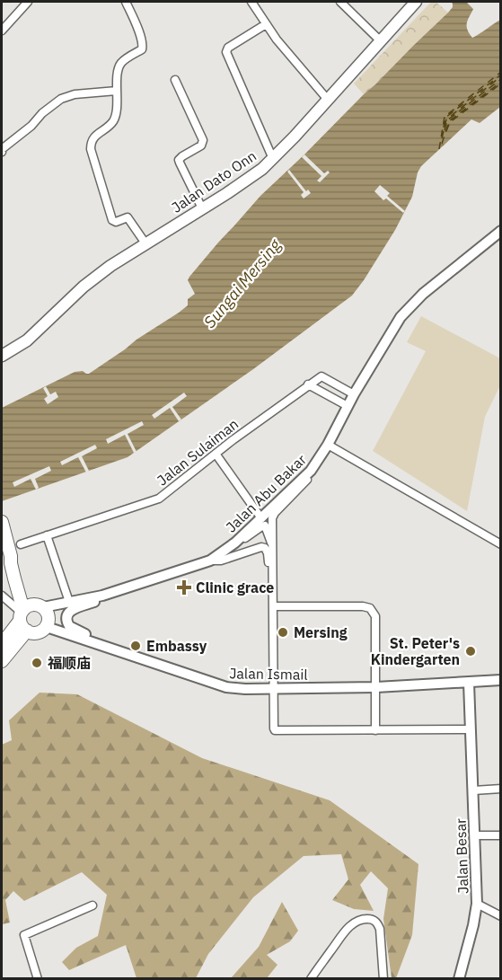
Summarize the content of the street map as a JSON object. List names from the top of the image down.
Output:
{
  "streets": {
    "main road": ["Jalan Dato Onn"],
    "street": [
      "Jalan Sulaiman",
      "Jalan Abu Bakar",
      "Jalan Ismail",
      "Jalan Besar"
    ]
  },
  "crossings": [
    ["Jalan Sulaiman", "Jalan Abu Bakar"],
    ["Jalan Abu Bakar", "Jalan Ismail"],
    ["Jalan Ismail", "Jalan Besar"]
  ],
  "water": ["Sungai Mersing"],
  "places": {
    "health": ["Clinic grace"],
    "other": [
      "Mersing",
      "Embassy",
      "St. Peter's Kindergarten",
      "福顺庙"
    ]
  }
}
